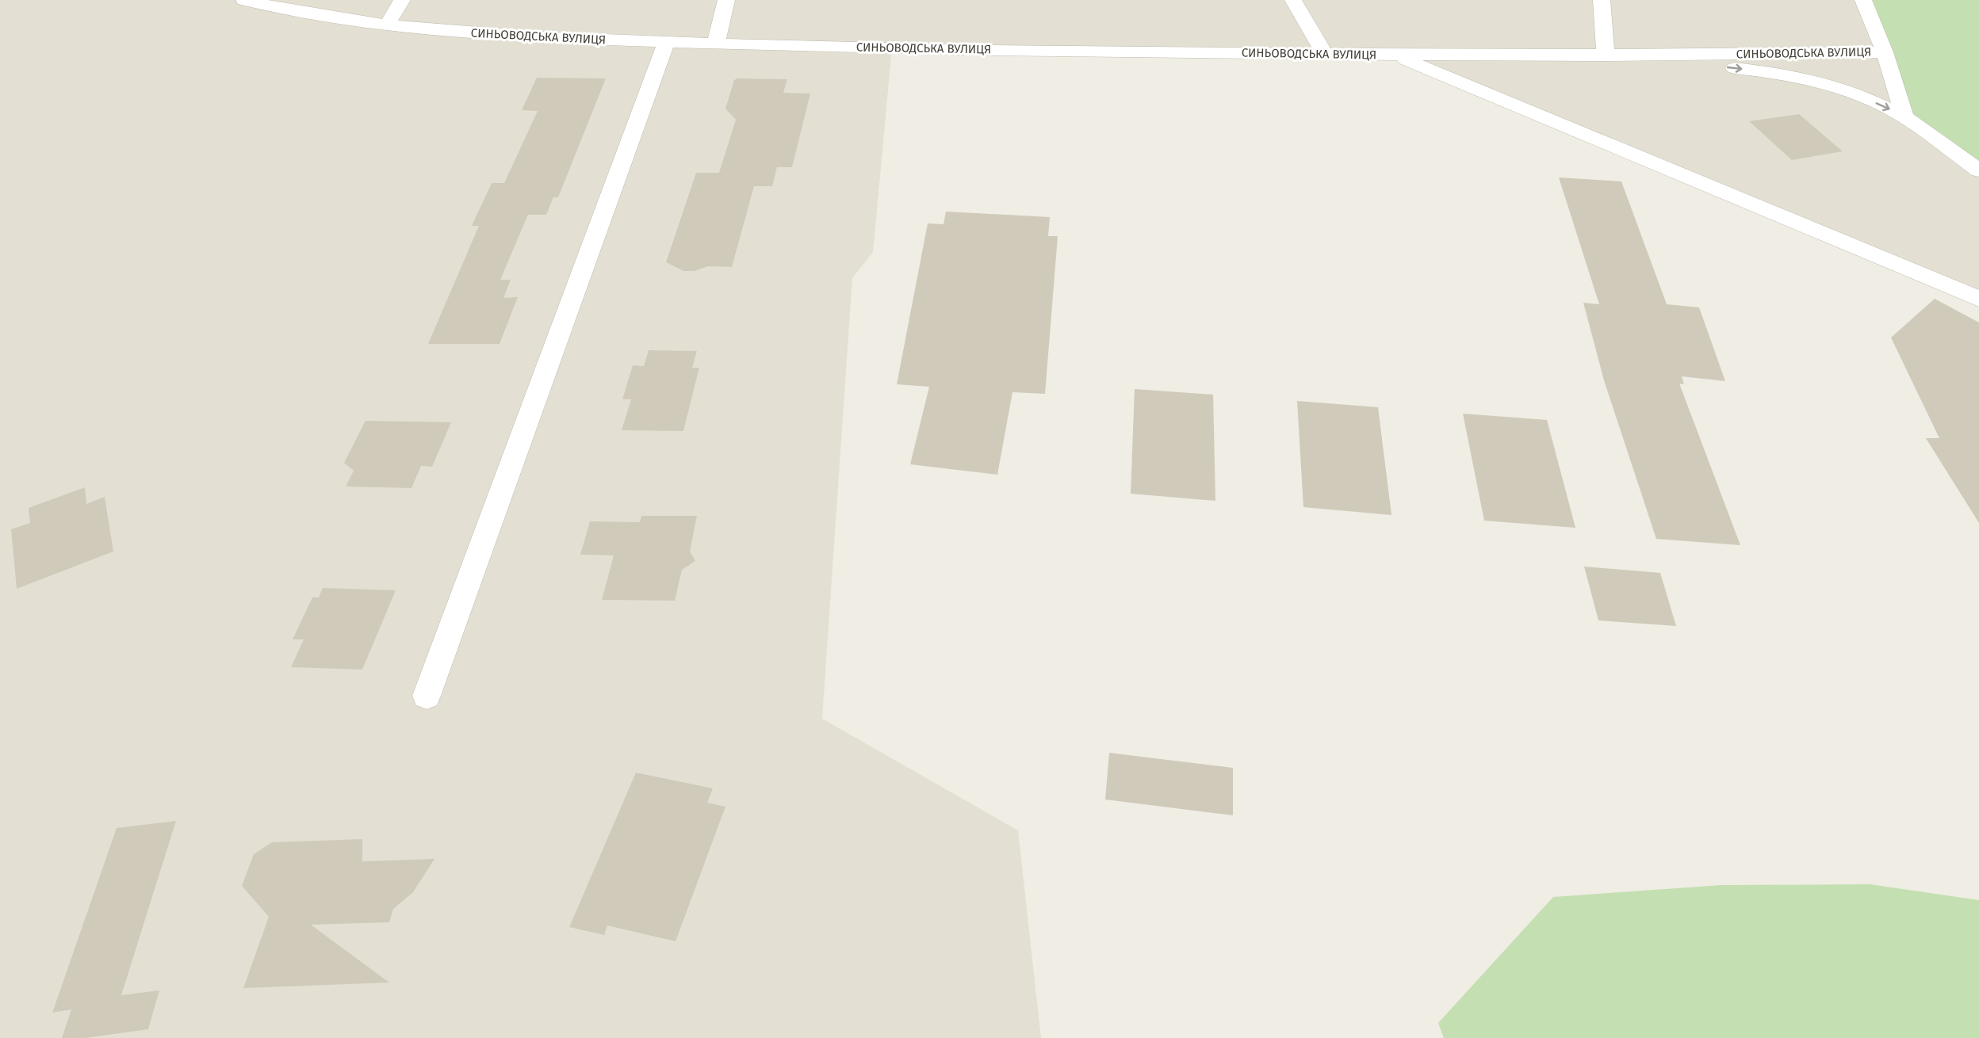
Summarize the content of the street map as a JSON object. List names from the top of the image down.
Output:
{
  "streets": {
    "street": ["СИНЬОВОДСЬКА ВУЛИЦЯ"]
  }
}
